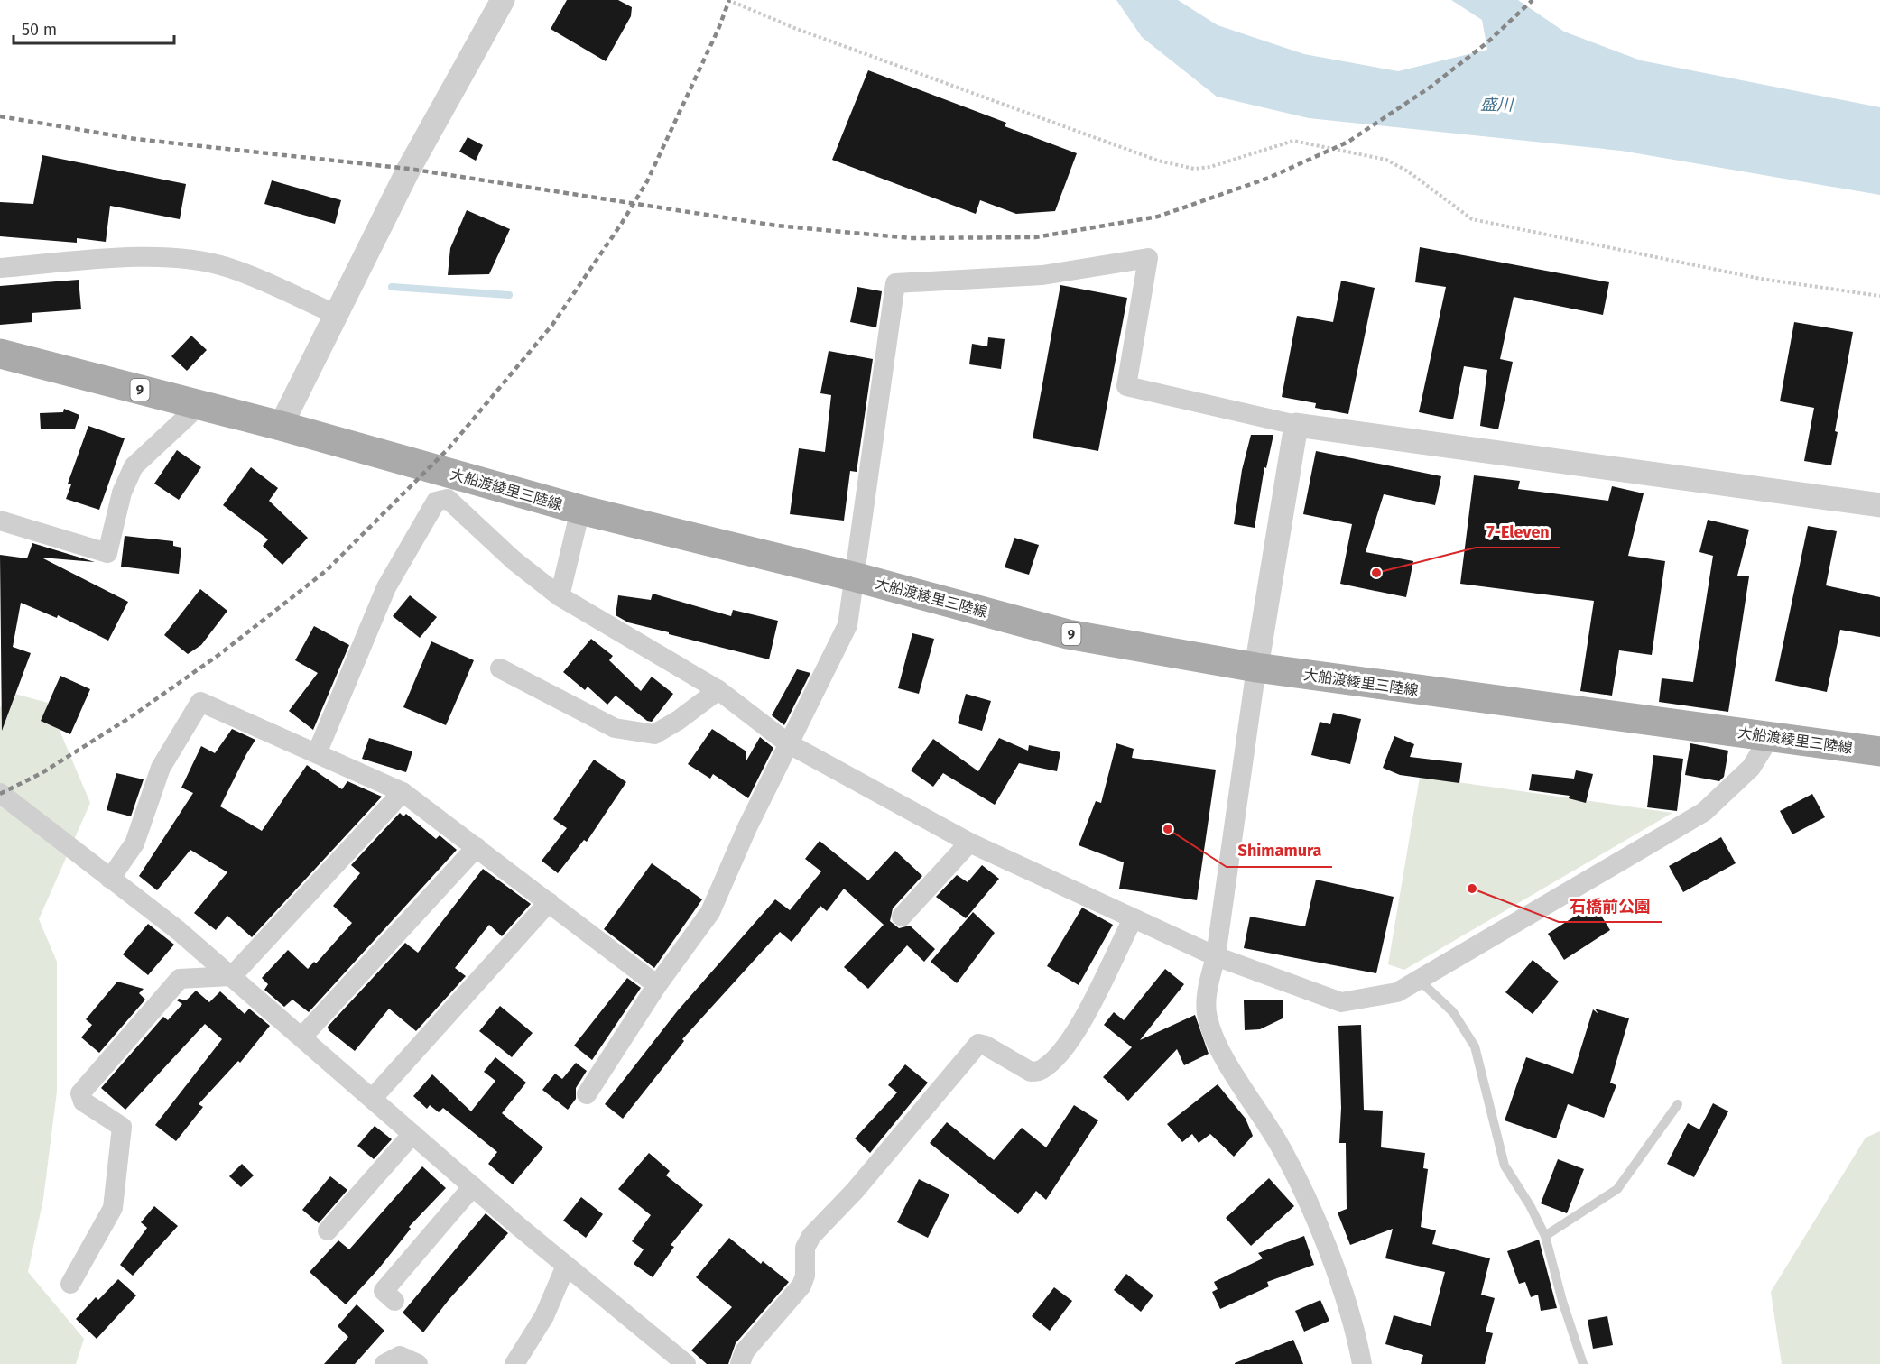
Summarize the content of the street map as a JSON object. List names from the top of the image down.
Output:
{
  "streets": {
    "main road": ["9", "大船渡綾里三陸線"]
  },
  "water": ["盛川"],
  "places": ["7-Eleven", "Shimamura", "石橋前公園"],
  "scale_bar": "50 m"
}
